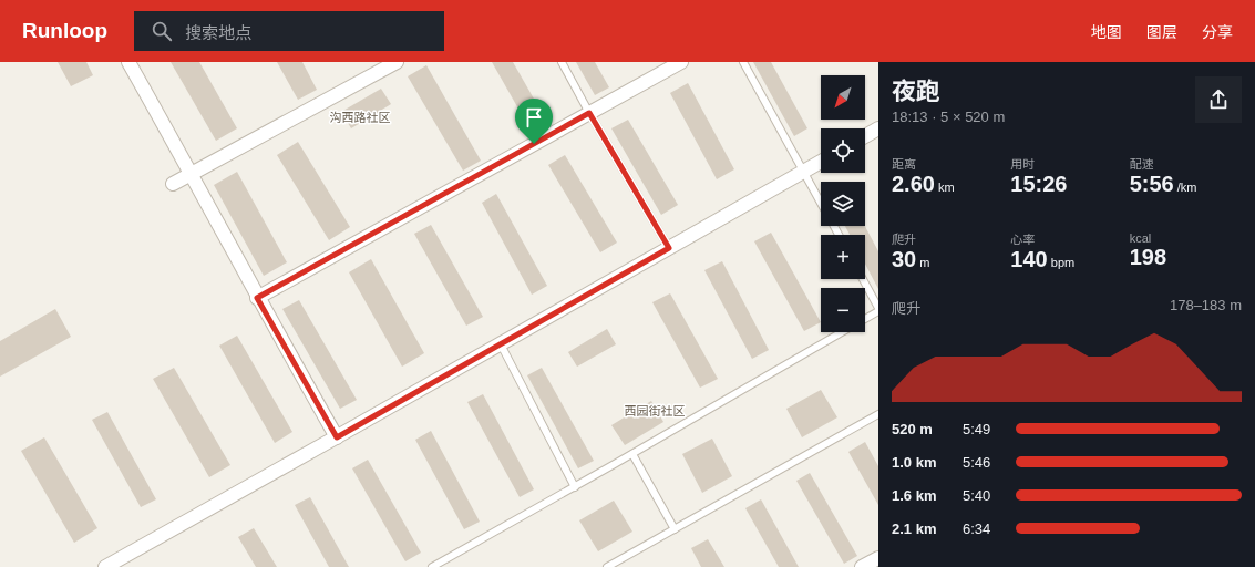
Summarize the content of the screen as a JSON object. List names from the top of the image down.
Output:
{
  "districts": ["沟西路社区", "西园街社区"],
  "north": "bottom left",
  "page": {
    "header": "Runloop",
    "search": "搜索地点",
    "nav": ["地图", "图层", "分享"],
    "heading": ["夜跑", "18:13 · 5 × 520 m"],
    "map_buttons": ["+", "−"],
    "stats": [
      ["距离", "2.60 km"],
      ["用时", "15:26"],
      ["配速", "5:56 /km"],
      ["爬升", "30 m"],
      ["心率", "140 bpm"],
      ["kcal", "198"]
    ],
    "chart": ["爬升", "178–183 m"],
    "list": [
      {
        "name": "520 m",
        "note": "5:49"
      },
      {
        "name": "1.0 km",
        "note": "5:46"
      },
      {
        "name": "1.6 km",
        "note": "5:40"
      },
      {
        "name": "2.1 km",
        "note": "6:34"
      }
    ]
  }
}
